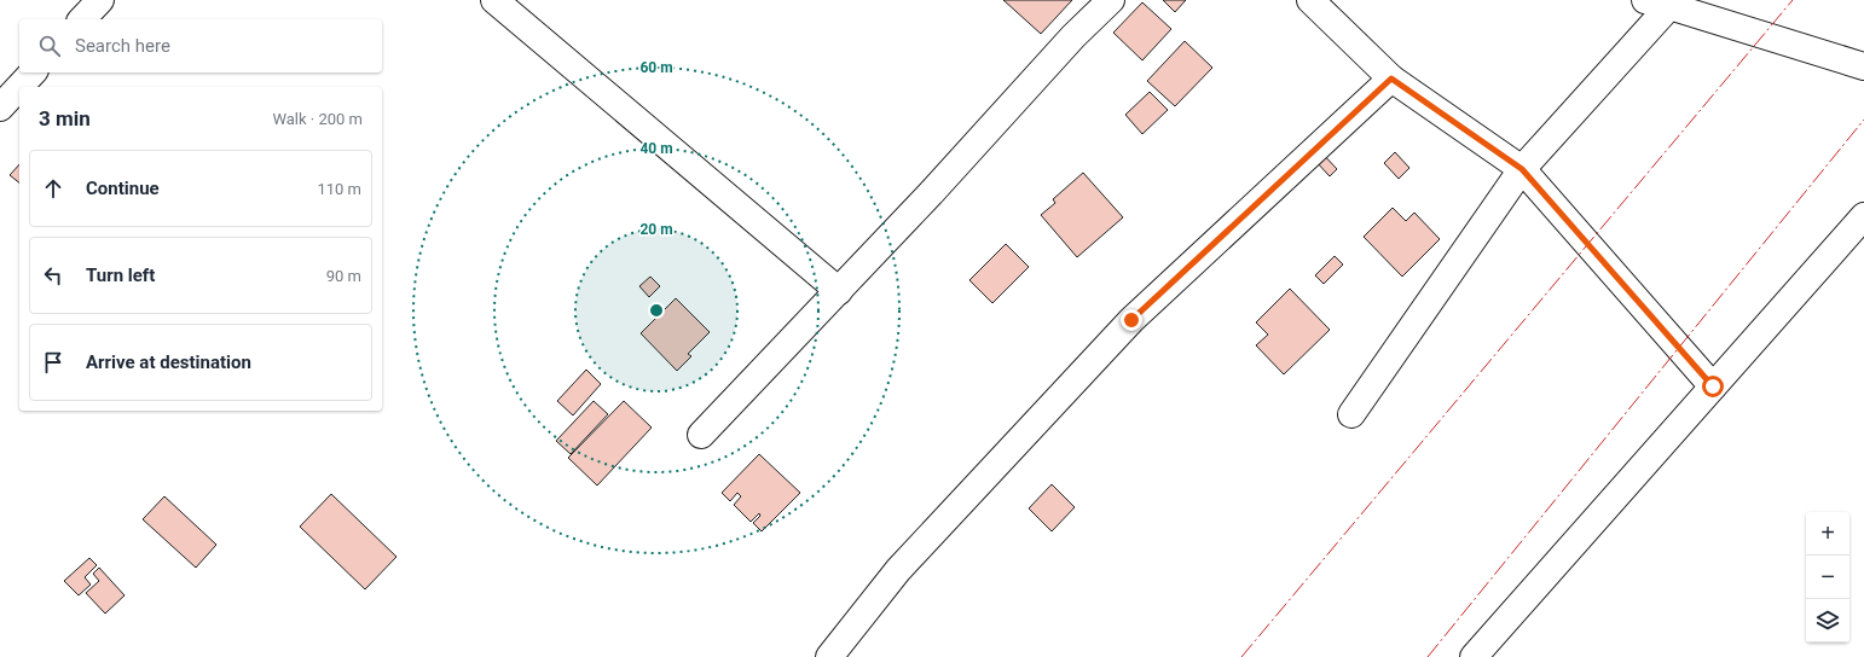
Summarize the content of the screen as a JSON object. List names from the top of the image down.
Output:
{
  "page": {
    "search": "Search here",
    "heading": ["3 min", "Walk · 200 m"],
    "list": [
      ["Continue", "110 m"],
      ["Turn left", "90 m"],
      "Arrive at destination"
    ],
    "map_buttons": ["+", "−"]
  },
  "rings": ["60 m", "40 m", "20 m"]
}
